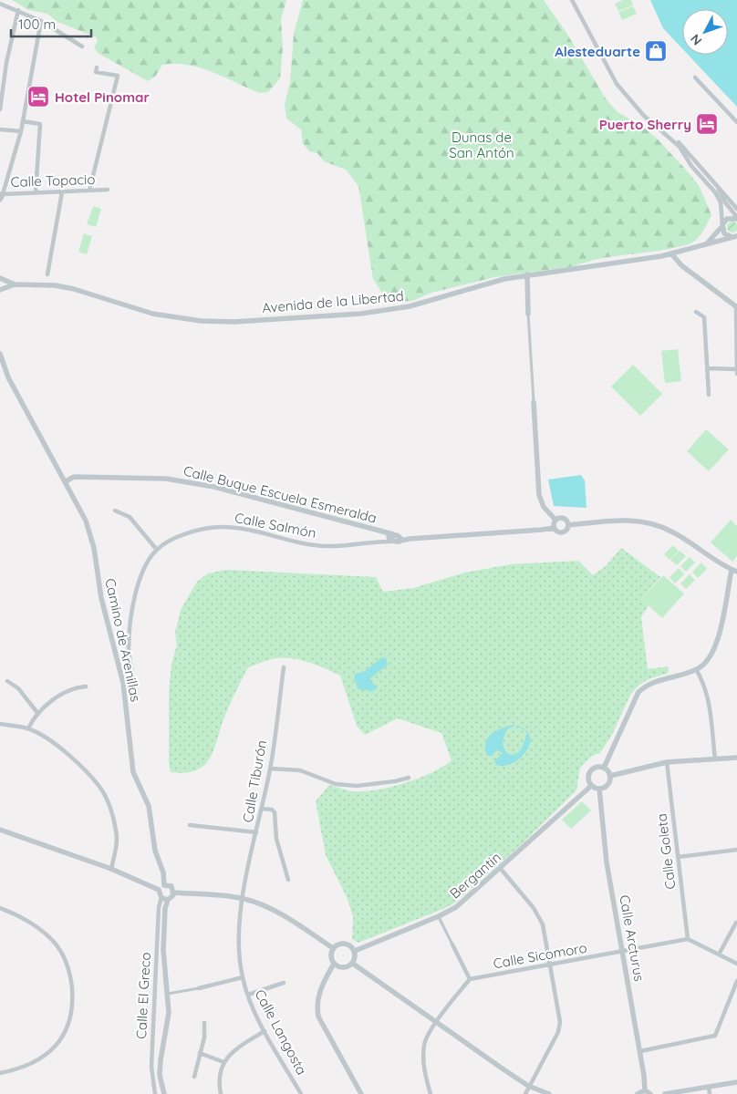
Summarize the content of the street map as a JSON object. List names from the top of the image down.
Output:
{
  "streets": {
    "street": [
      "Calle Topacio",
      "Avenida de la Libertad",
      "Calle Buque Escuela Esmeralda",
      "Calle Salmón",
      "Camino de Arenillas",
      "Calle Tiburón",
      "Calle Goleta",
      "Bergantin",
      "Calle Arcturus",
      "Calle Sicomoro",
      "Calle El Greco",
      "Calle Langosta"
    ]
  },
  "crossings": [
    ["Calle Buque Escuela Esmeralda", "Camino de Arenillas"],
    ["Camino de Arenillas", "Calle El Greco"],
    ["Calle Tiburón", "Calle Langosta"],
    ["Calle Goleta", "Calle Sicomoro"],
    ["Bergantin", "Calle Arcturus"],
    ["Calle Arcturus", "Calle Sicomoro"]
  ],
  "parks": ["Dunas de San Antón"],
  "places": {
    "shop": ["Alesteduarte"],
    "hotel": ["Hotel Pinomar", "Puerto Sherry"]
  },
  "scale_bar": "100 m",
  "north": "bottom left"
}
